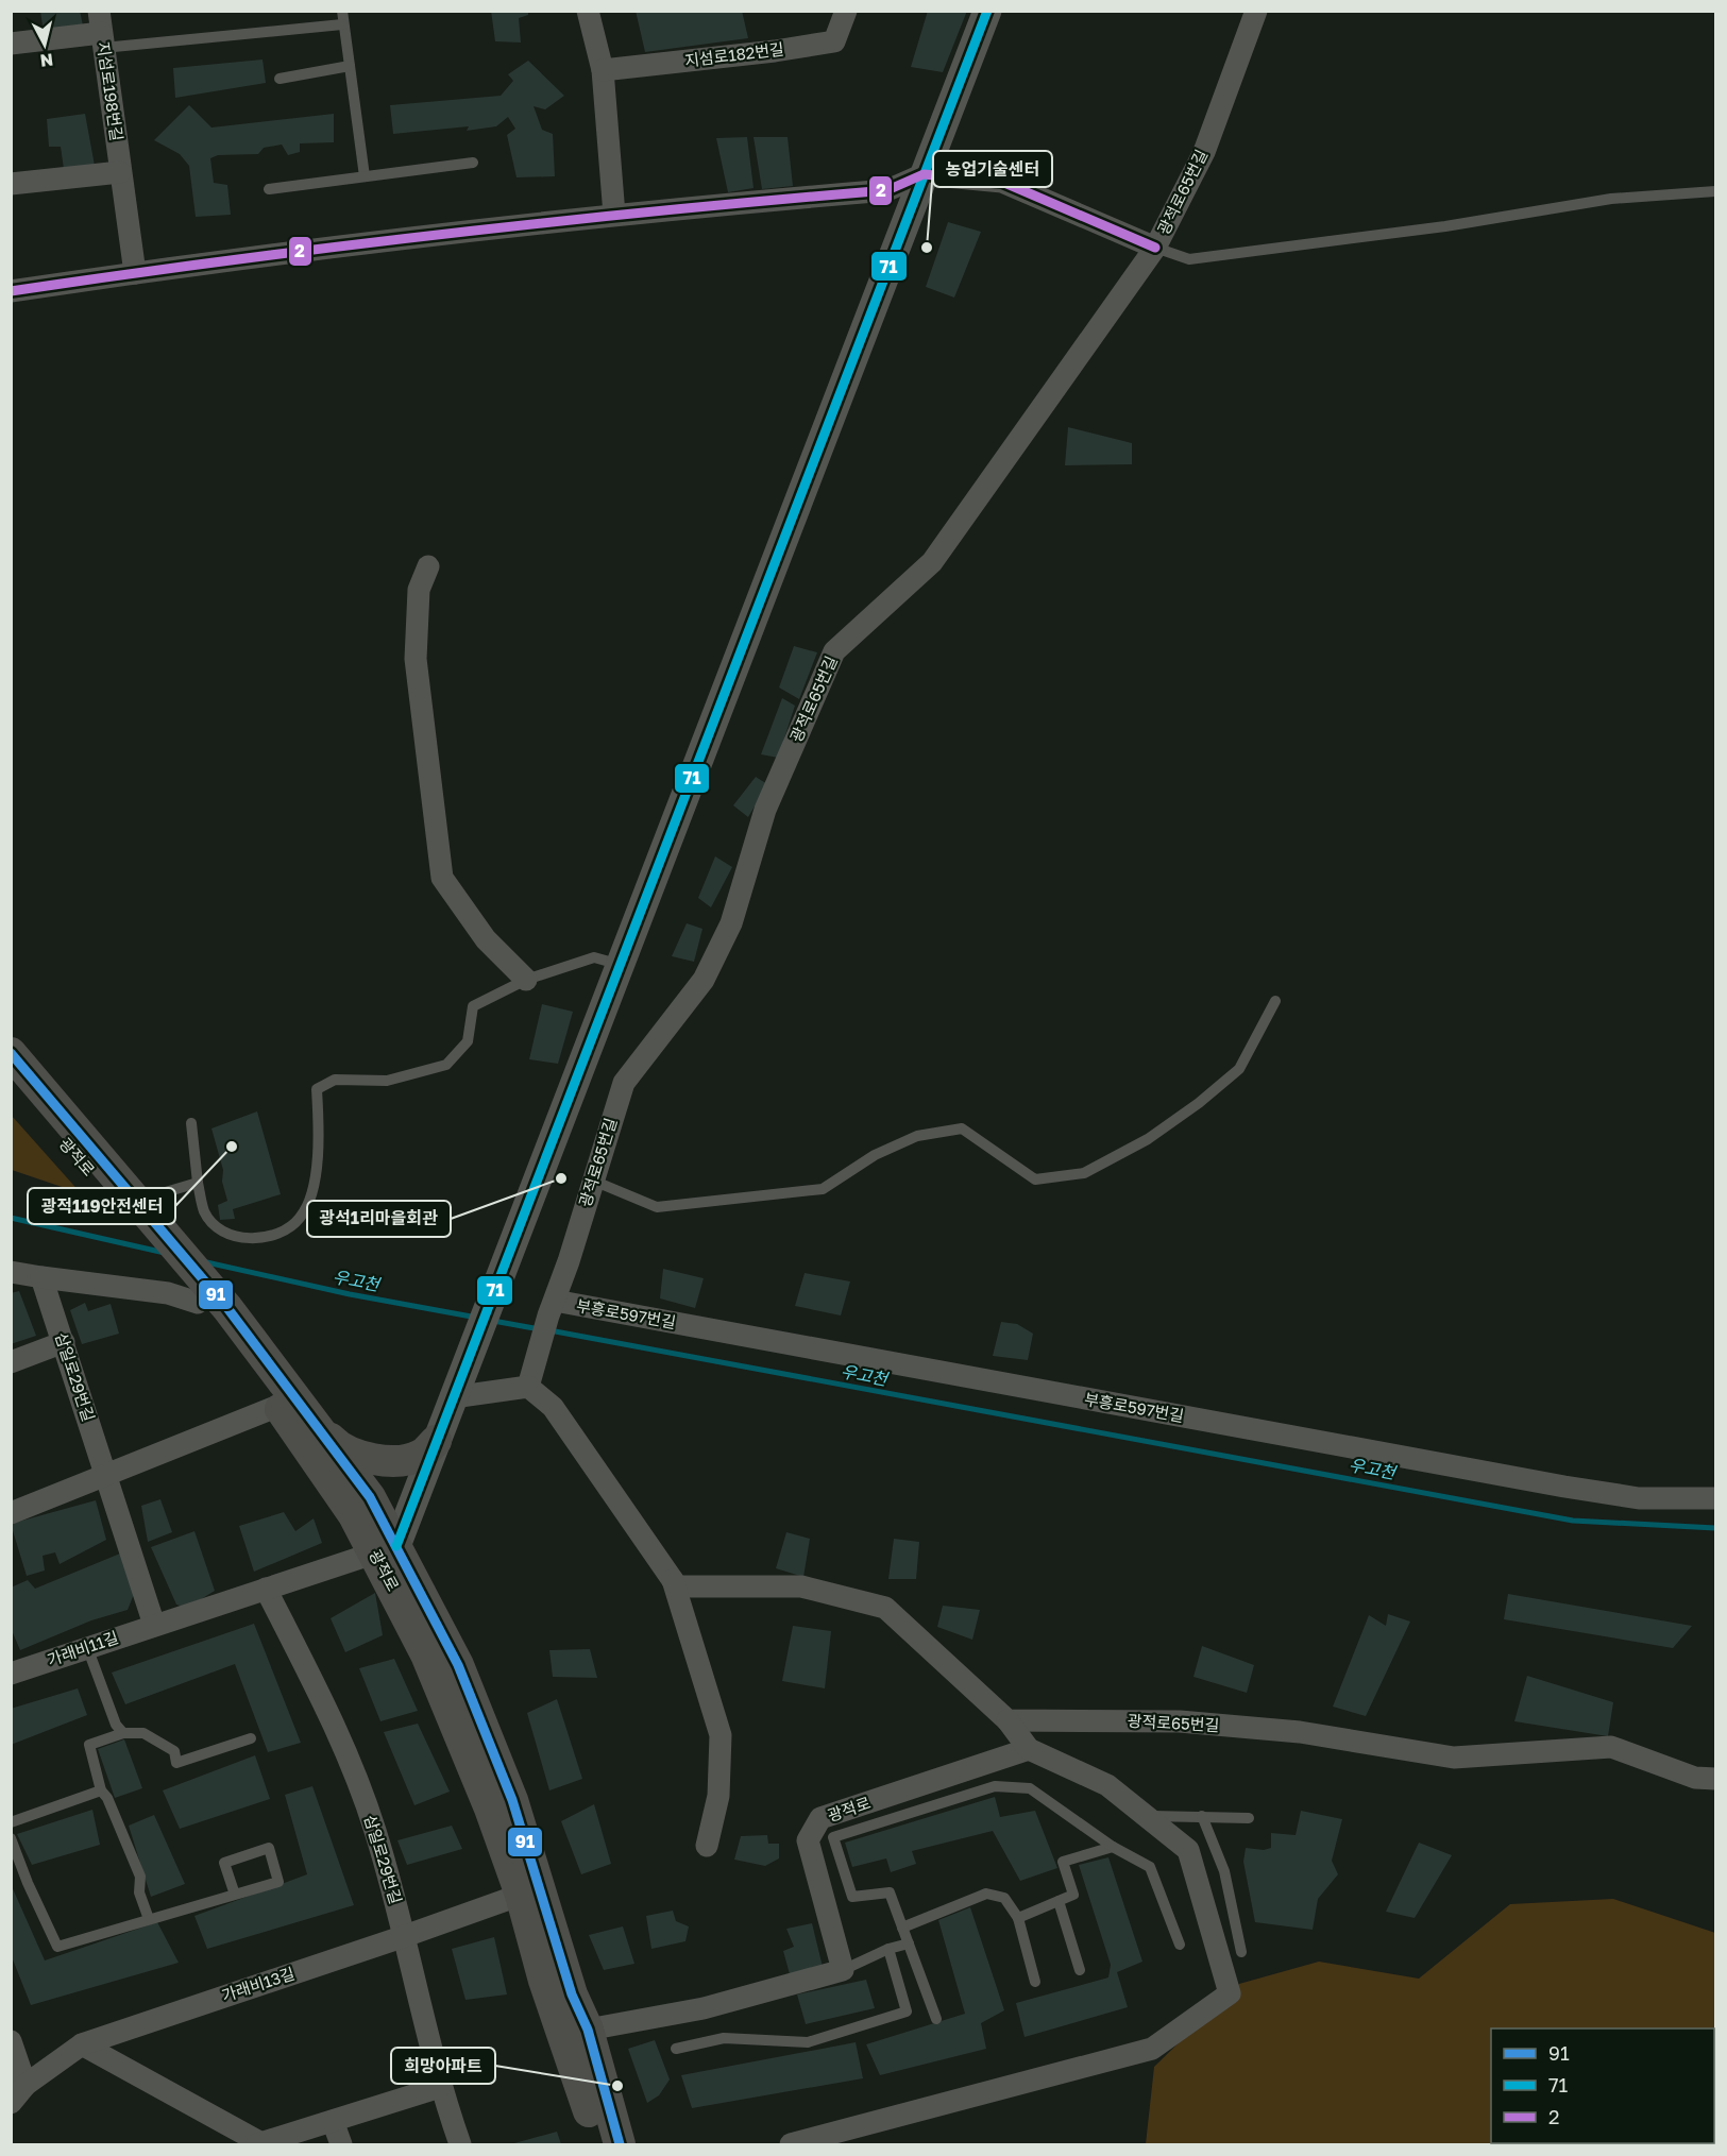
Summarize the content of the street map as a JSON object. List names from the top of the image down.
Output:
{
  "streets": {
    "main road": ["광적로"],
    "street": [
      "지섬로182번길",
      "지섬로198번길",
      "광적로65번길",
      "부흥로597번길",
      "삼일로29번길",
      "가래비11길",
      "가래비13길"
    ]
  },
  "crossings": [
    ["광적로65번길", "부흥로597번길"],
    ["광적로", "가래비13길"],
    ["삼일로29번길", "가래비11길"],
    ["삼일로29번길", "가래비13길"]
  ],
  "water": ["우고천"],
  "places": [
    "농업기술센터",
    "광적119안전센터",
    "광석1리마을회관",
    "희망아파트"
  ],
  "lines": ["transit line 71", "transit line 2", "transit line 91"],
  "legend": ["91", "71", "2"],
  "north": "bottom"
}
